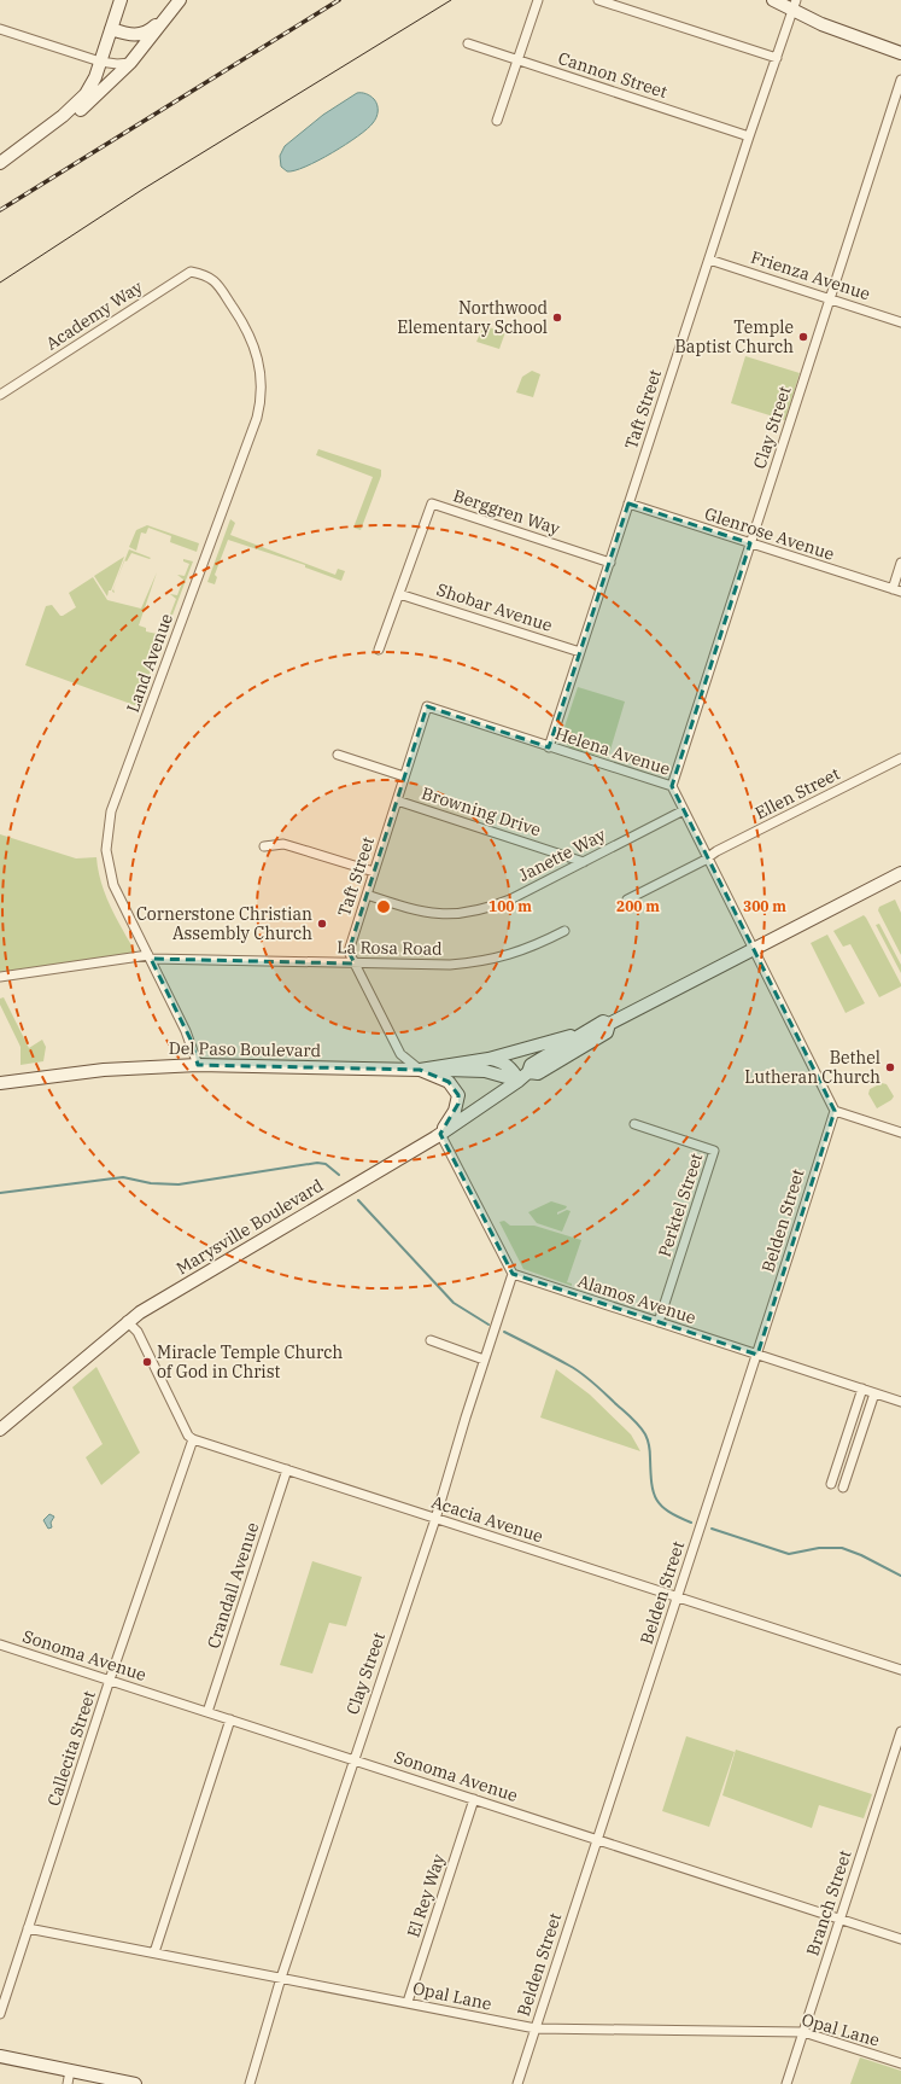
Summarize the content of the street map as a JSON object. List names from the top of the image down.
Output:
{
  "streets": {
    "main road": ["Del Paso Boulevard", "Marysville Boulevard"],
    "street": [
      "Cannon Street",
      "Frienza Avenue",
      "Academy Way",
      "Taft Street",
      "Clay Street",
      "Berggren Way",
      "Glenrose Avenue",
      "Shobar Avenue",
      "Land Avenue",
      "Helena Avenue",
      "Ellen Street",
      "Browning Drive",
      "Janette Way",
      "La Rosa Road",
      "Perktel Street",
      "Belden Street",
      "Alamos Avenue",
      "Acacia Avenue",
      "Crandall Avenue",
      "Sonoma Avenue",
      "Callecita Street",
      "El Rey Way",
      "Branch Street",
      "Opal Lane"
    ]
  },
  "crossings": [
    ["Cannon Street", "Taft Street"],
    ["Frienza Avenue", "Taft Street"],
    ["Frienza Avenue", "Clay Street"],
    ["Academy Way", "Land Avenue"],
    ["Taft Street", "Berggren Way"],
    ["Taft Street", "Glenrose Avenue"],
    ["Taft Street", "Shobar Avenue"],
    ["Taft Street", "Helena Avenue"],
    ["Taft Street", "Browning Drive"],
    ["Taft Street", "Janette Way"],
    ["Taft Street", "La Rosa Road"],
    ["Taft Street", "Del Paso Boulevard"],
    ["Clay Street", "Glenrose Avenue"],
    ["Clay Street", "Helena Avenue"],
    ["Clay Street", "Alamos Avenue"],
    ["Clay Street", "Acacia Avenue"],
    ["Clay Street", "Sonoma Avenue"],
    ["Clay Street", "Opal Lane"],
    ["Berggren Way", "Shobar Avenue"],
    ["Land Avenue", "La Rosa Road"],
    ["Land Avenue", "Del Paso Boulevard"],
    ["Helena Avenue", "Ellen Street"],
    ["Helena Avenue", "Janette Way"],
    ["Helena Avenue", "Belden Street"],
    ["Browning Drive", "Janette Way"],
    ["Del Paso Boulevard", "Marysville Boulevard"],
    ["Perktel Street", "Alamos Avenue"],
    ["Belden Street", "Alamos Avenue"],
    ["Belden Street", "Acacia Avenue"],
    ["Belden Street", "Sonoma Avenue"],
    ["Belden Street", "Opal Lane"],
    ["Acacia Avenue", "Crandall Avenue"],
    ["Acacia Avenue", "Callecita Street"],
    ["Crandall Avenue", "Sonoma Avenue"],
    ["Sonoma Avenue", "Callecita Street"],
    ["Sonoma Avenue", "El Rey Way"],
    ["Sonoma Avenue", "Branch Street"],
    ["Callecita Street", "Opal Lane"],
    ["El Rey Way", "Opal Lane"],
    ["Branch Street", "Opal Lane"]
  ],
  "places": [
    "Northwood Elementary School",
    "Temple Baptist Church",
    "Cornerstone Christian Assembly Church",
    "Bethel Lutheran Church",
    "Miracle Temple Church of God in Christ"
  ],
  "rings": ["100 m", "200 m", "300 m"]
}
